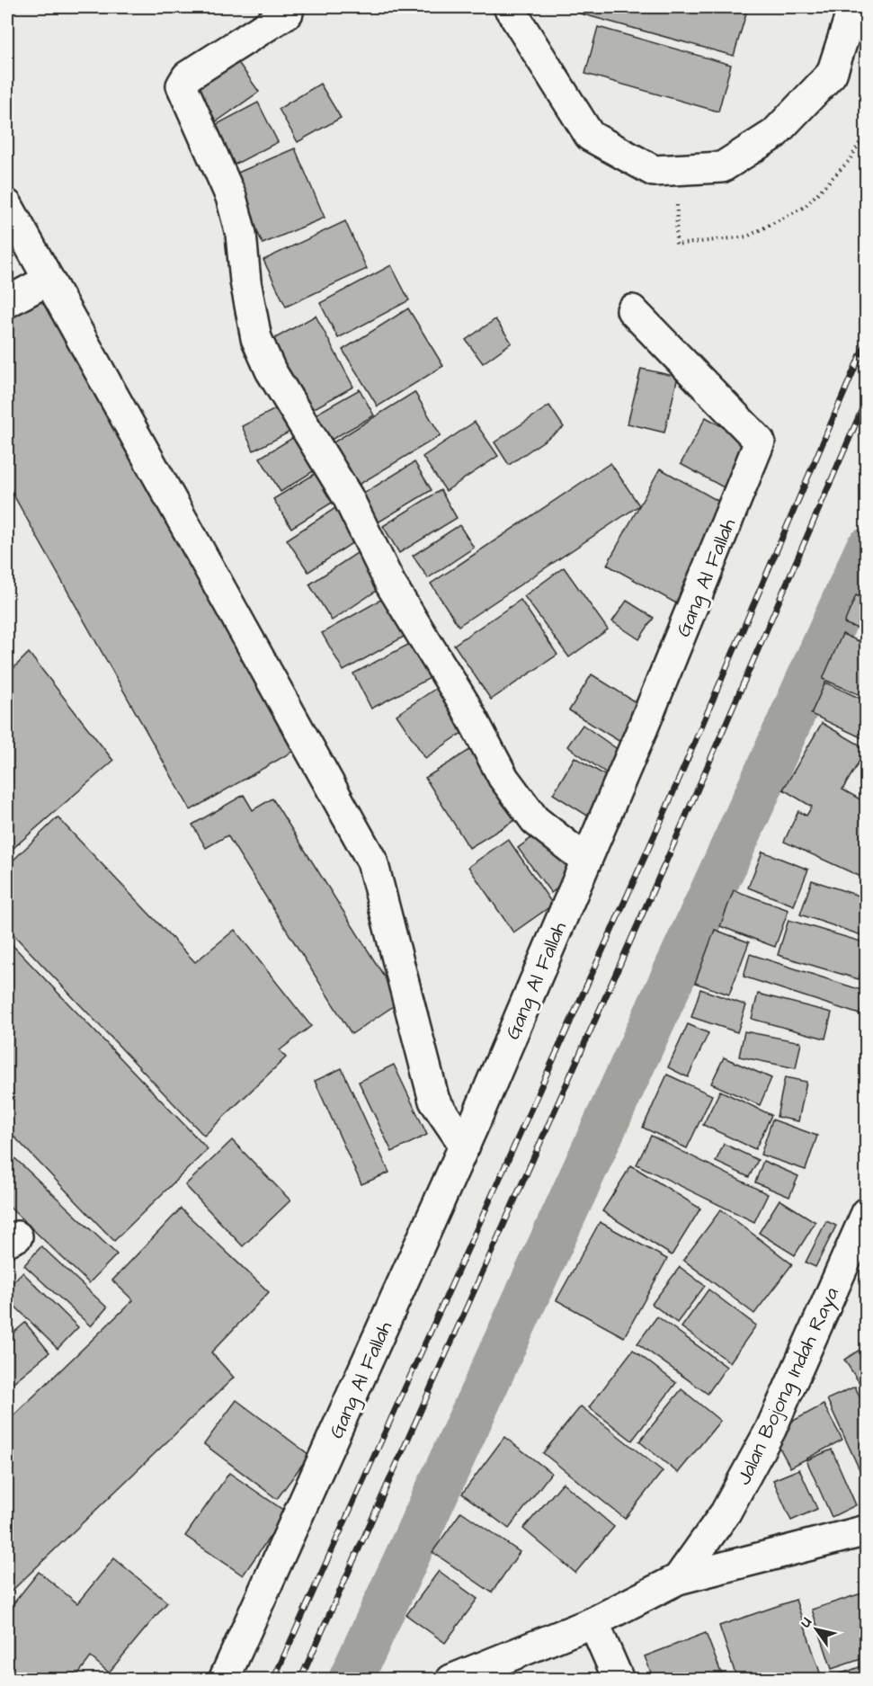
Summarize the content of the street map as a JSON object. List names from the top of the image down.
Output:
{
  "streets": {
    "street": ["Gang Al Fallah", "Jalan Bojong Indah Raya"]
  },
  "north": "top left"
}
